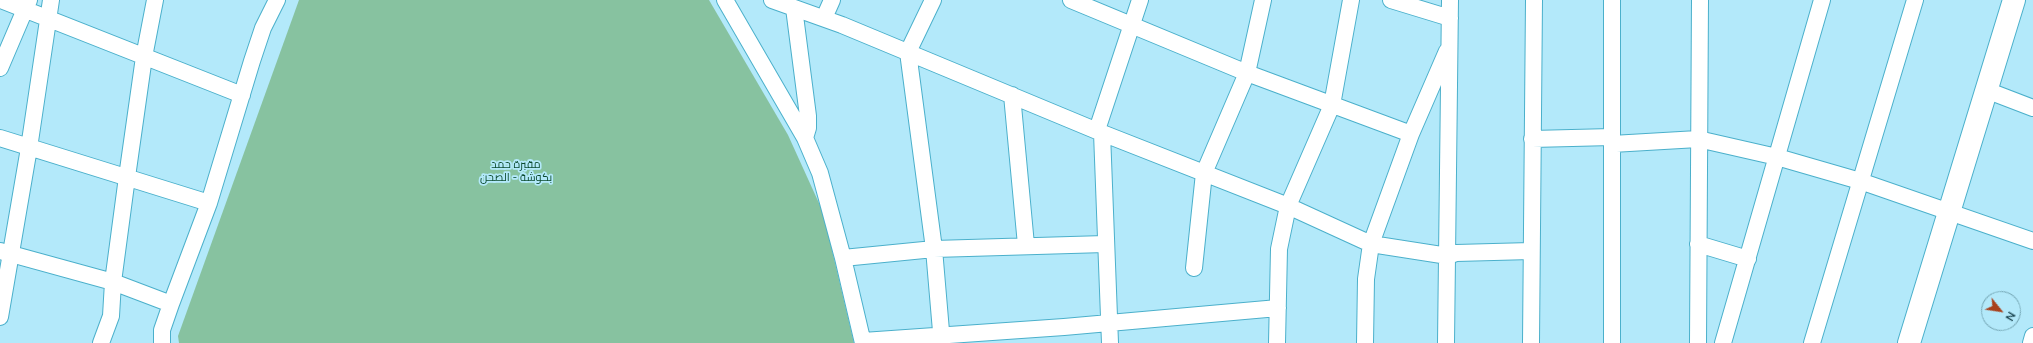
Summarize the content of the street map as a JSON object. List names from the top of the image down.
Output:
{
  "parks": ["مقبرة حمد بكوشة - الصحن"],
  "north": "bottom right"
}
